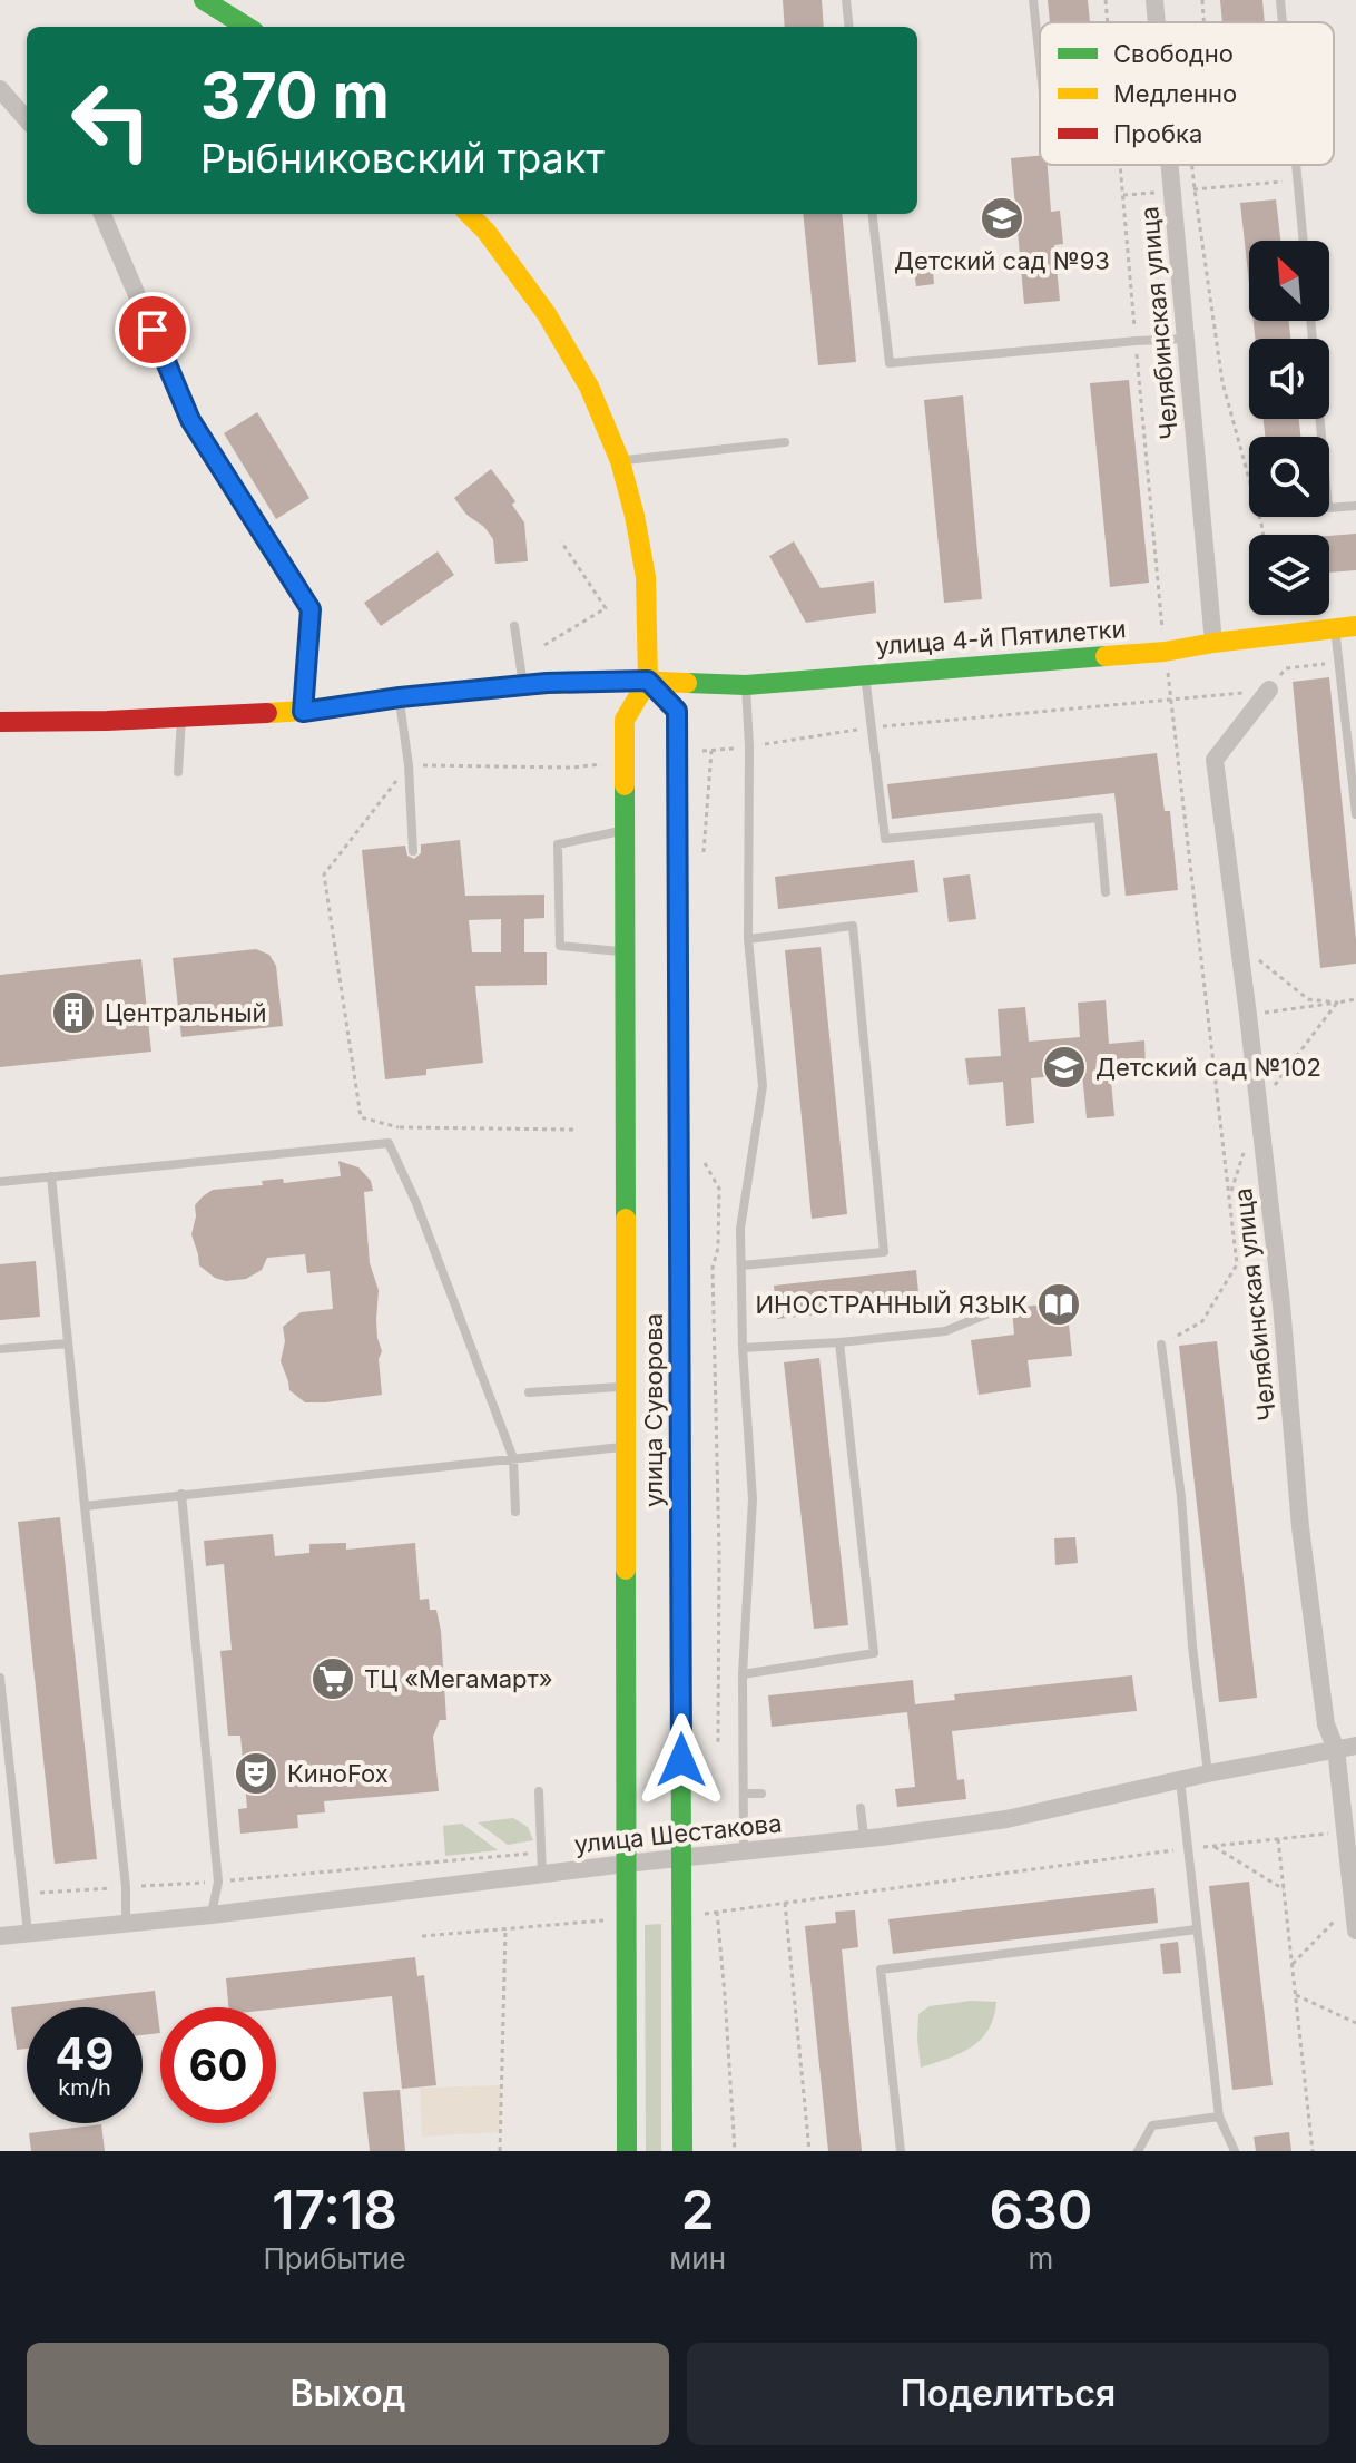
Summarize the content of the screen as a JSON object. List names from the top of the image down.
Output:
{
  "streets": {
    "main road": ["улица 4-й Пятилетки", "улица Суворова"],
    "street": ["Челябинская улица", "улица Шестакова"]
  },
  "crossings": [
    ["Челябинская улица", "улица 4-й Пятилетки"],
    ["Челябинская улица", "улица Шестакова"],
    ["улица 4-й Пятилетки", "улица Суворова"],
    ["улица Суворова", "улица Шестакова"]
  ],
  "places": {
    "school or university": ["Детский сад №93", "Детский сад №102"],
    "building": ["Центральный"],
    "library": ["ИНОСТРАННЫЙ ЯЗЫК"],
    "supermarket": ["ТЦ «Мегамарт»"],
    "theatre": ["КиноFox"]
  },
  "legend": ["Свободно", "Медленно", "Пробка"],
  "north": "top left",
  "page": {
    "turn": ["370 m", "Рыбниковский тракт"],
    "speed": "49 km/h",
    "limit": "60",
    "eta": [
      "17:18",
      "Прибытие",
      "2",
      "мин",
      "630",
      "m"
    ],
    "buttons": ["Выход", "Поделиться"]
  }
}
